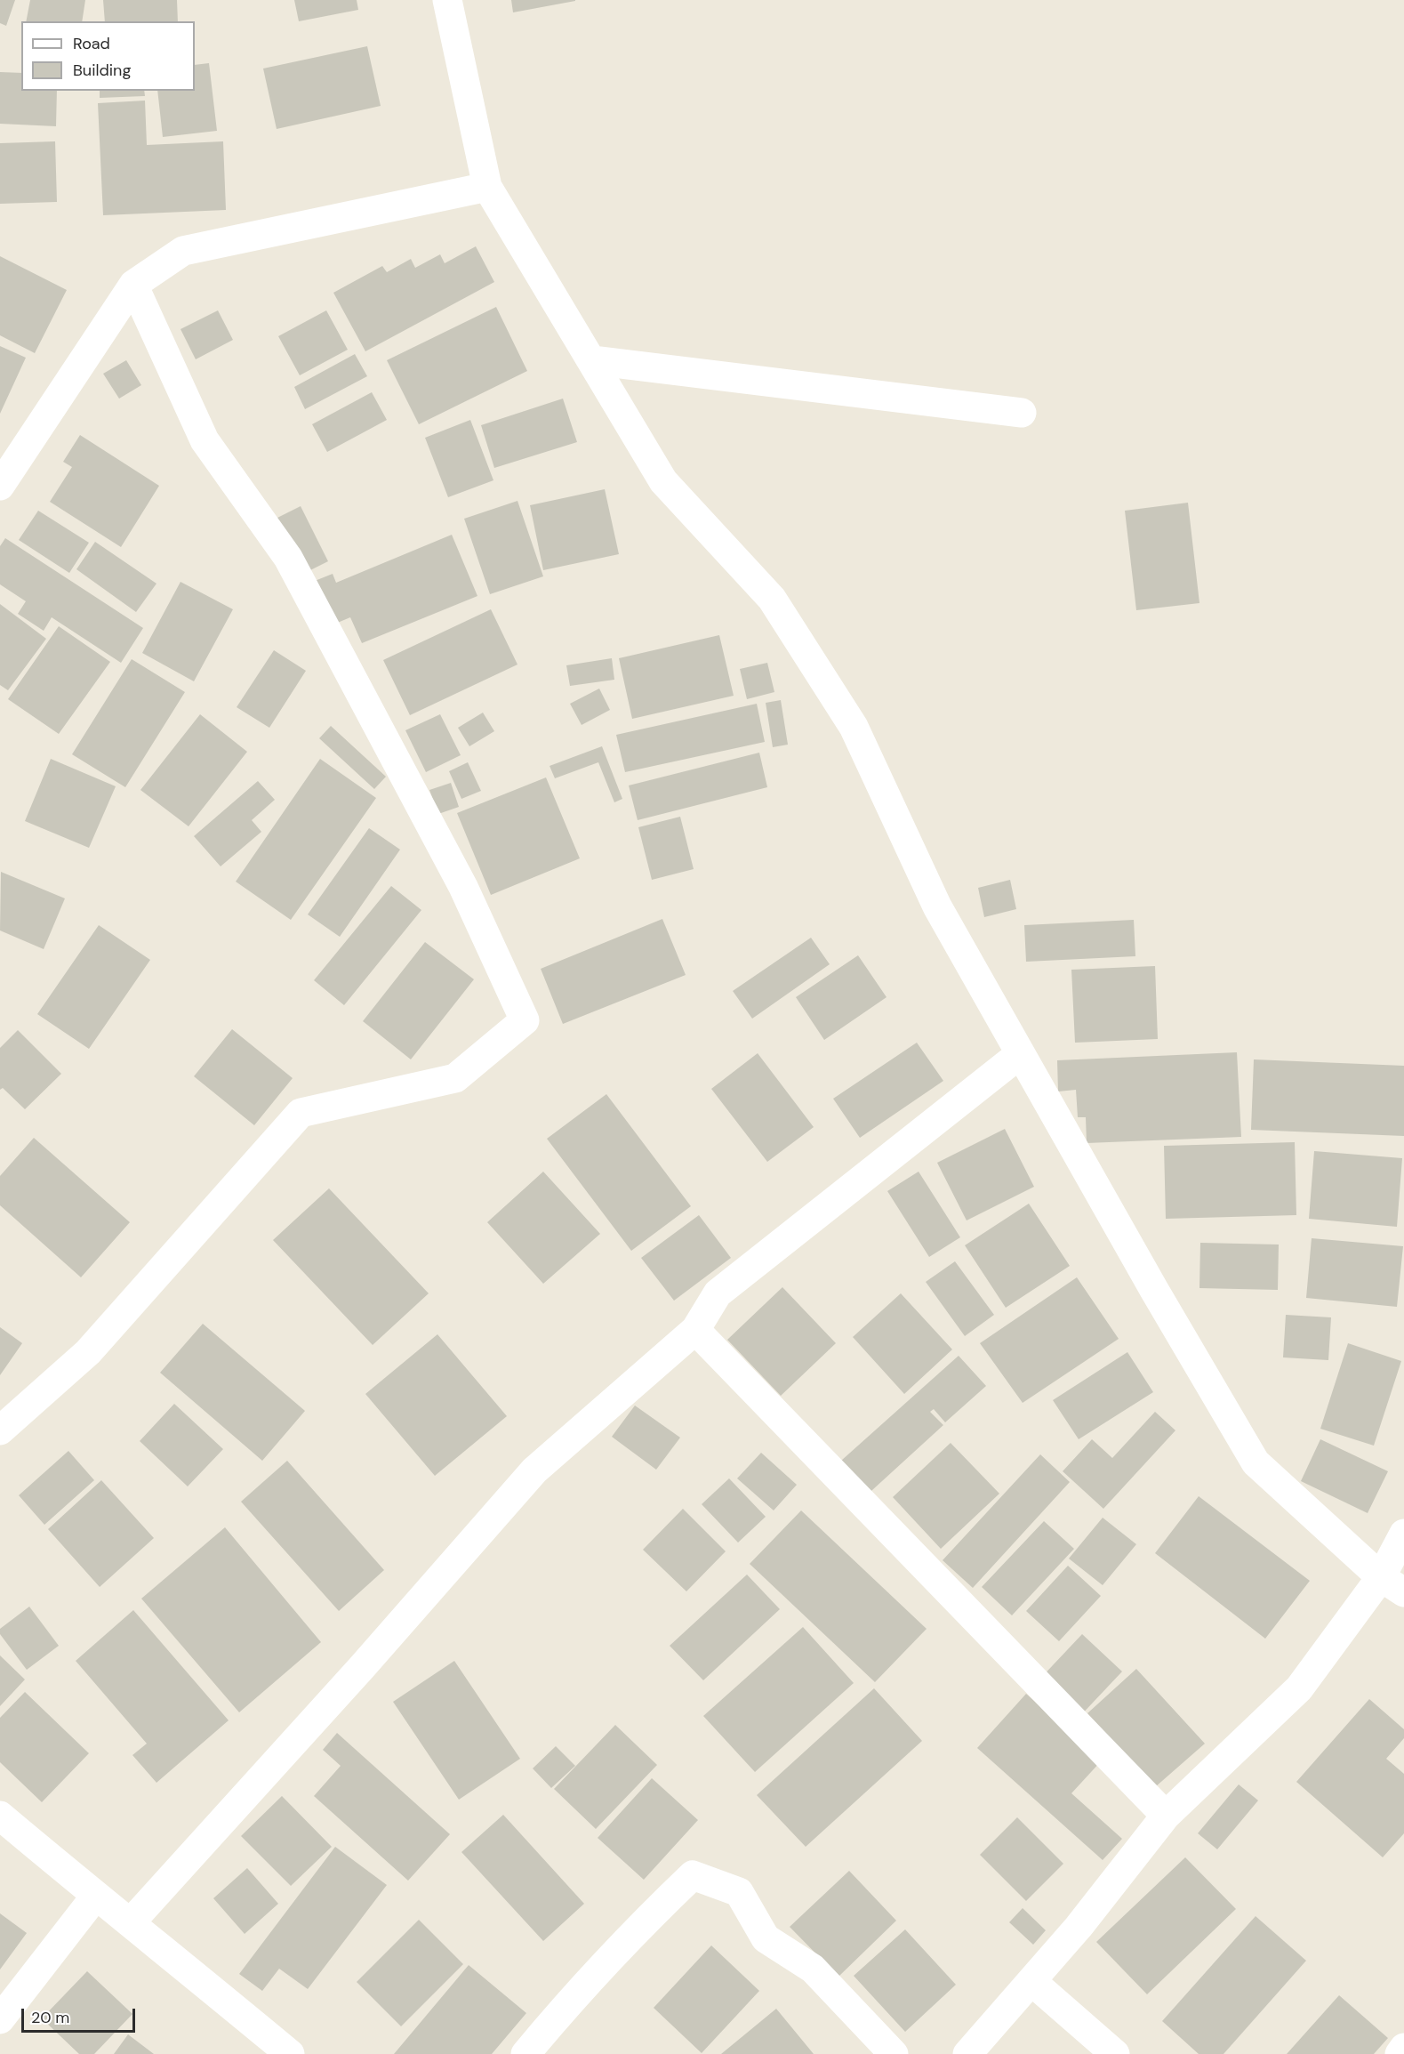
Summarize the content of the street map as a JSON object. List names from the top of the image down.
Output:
{
  "legend": ["Road", "Building"],
  "scale_bar": "20 m"
}
